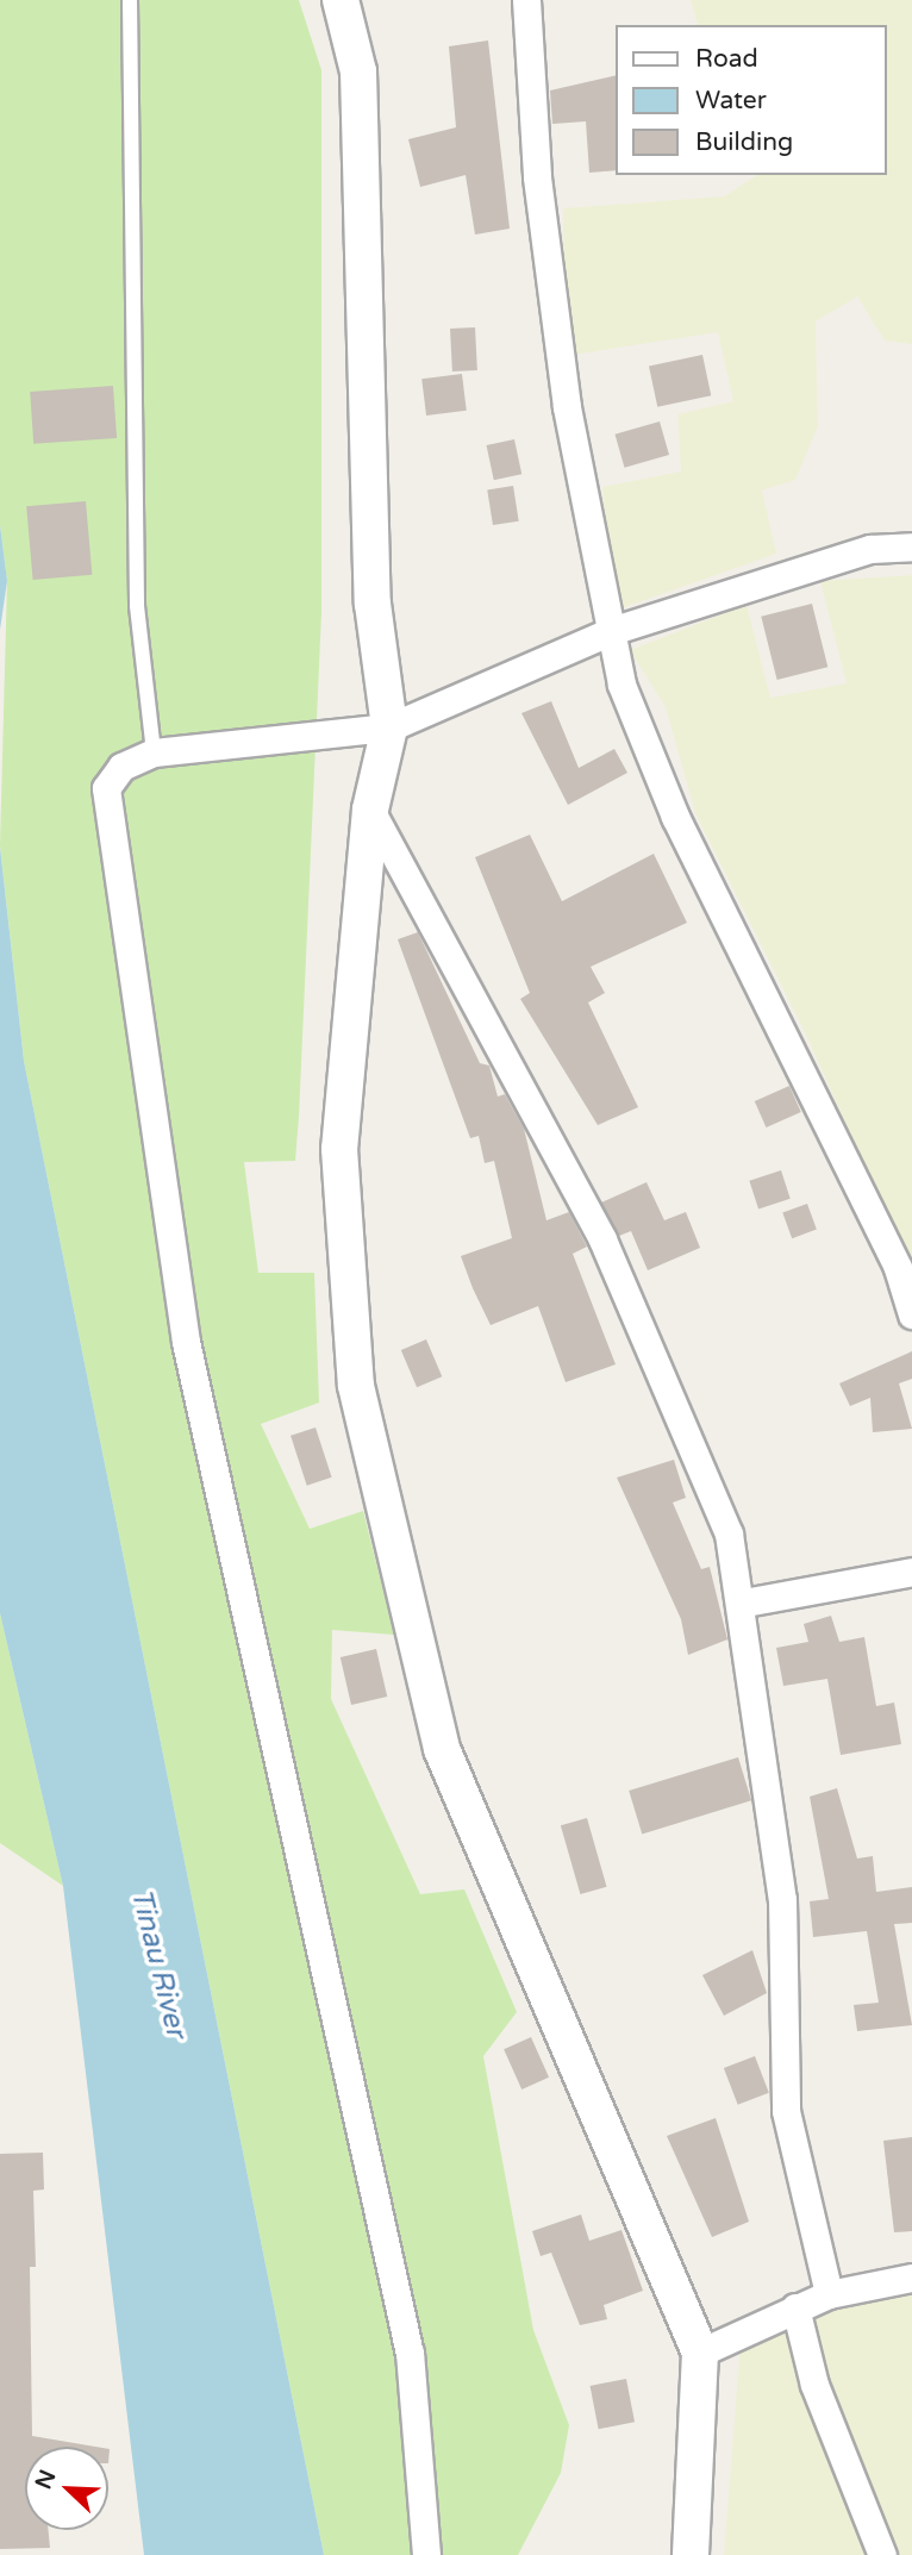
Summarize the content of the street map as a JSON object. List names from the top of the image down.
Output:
{
  "water": ["Tinau River"],
  "legend": ["Road", "Water", "Building"],
  "north": "top left"
}
